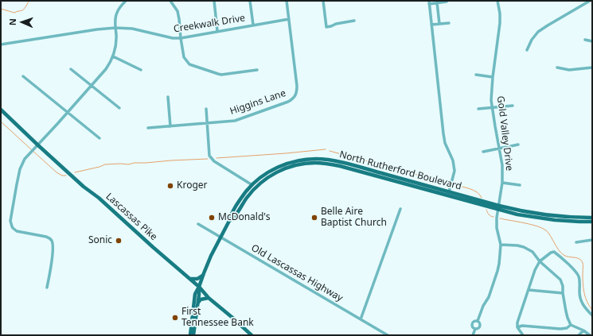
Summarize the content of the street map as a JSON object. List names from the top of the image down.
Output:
{
  "streets": {
    "main road": ["North Rutherford Boulevard", "Lascassas Pike"],
    "street": [
      "Creekwalk Drive",
      "Higgins Lane",
      "Gold Valley Drive",
      "Old Lascassas Highway"
    ]
  },
  "crossings": [
    ["Creekwalk Drive", "Higgins Lane"],
    ["Gold Valley Drive", "North Rutherford Boulevard"],
    ["North Rutherford Boulevard", "Lascassas Pike"],
    ["North Rutherford Boulevard", "Old Lascassas Highway"]
  ],
  "places": [
    "Kroger",
    "McDonald's",
    "Belle Aire Baptist Church",
    "Sonic",
    "First Tennessee Bank"
  ],
  "north": "left"
}
